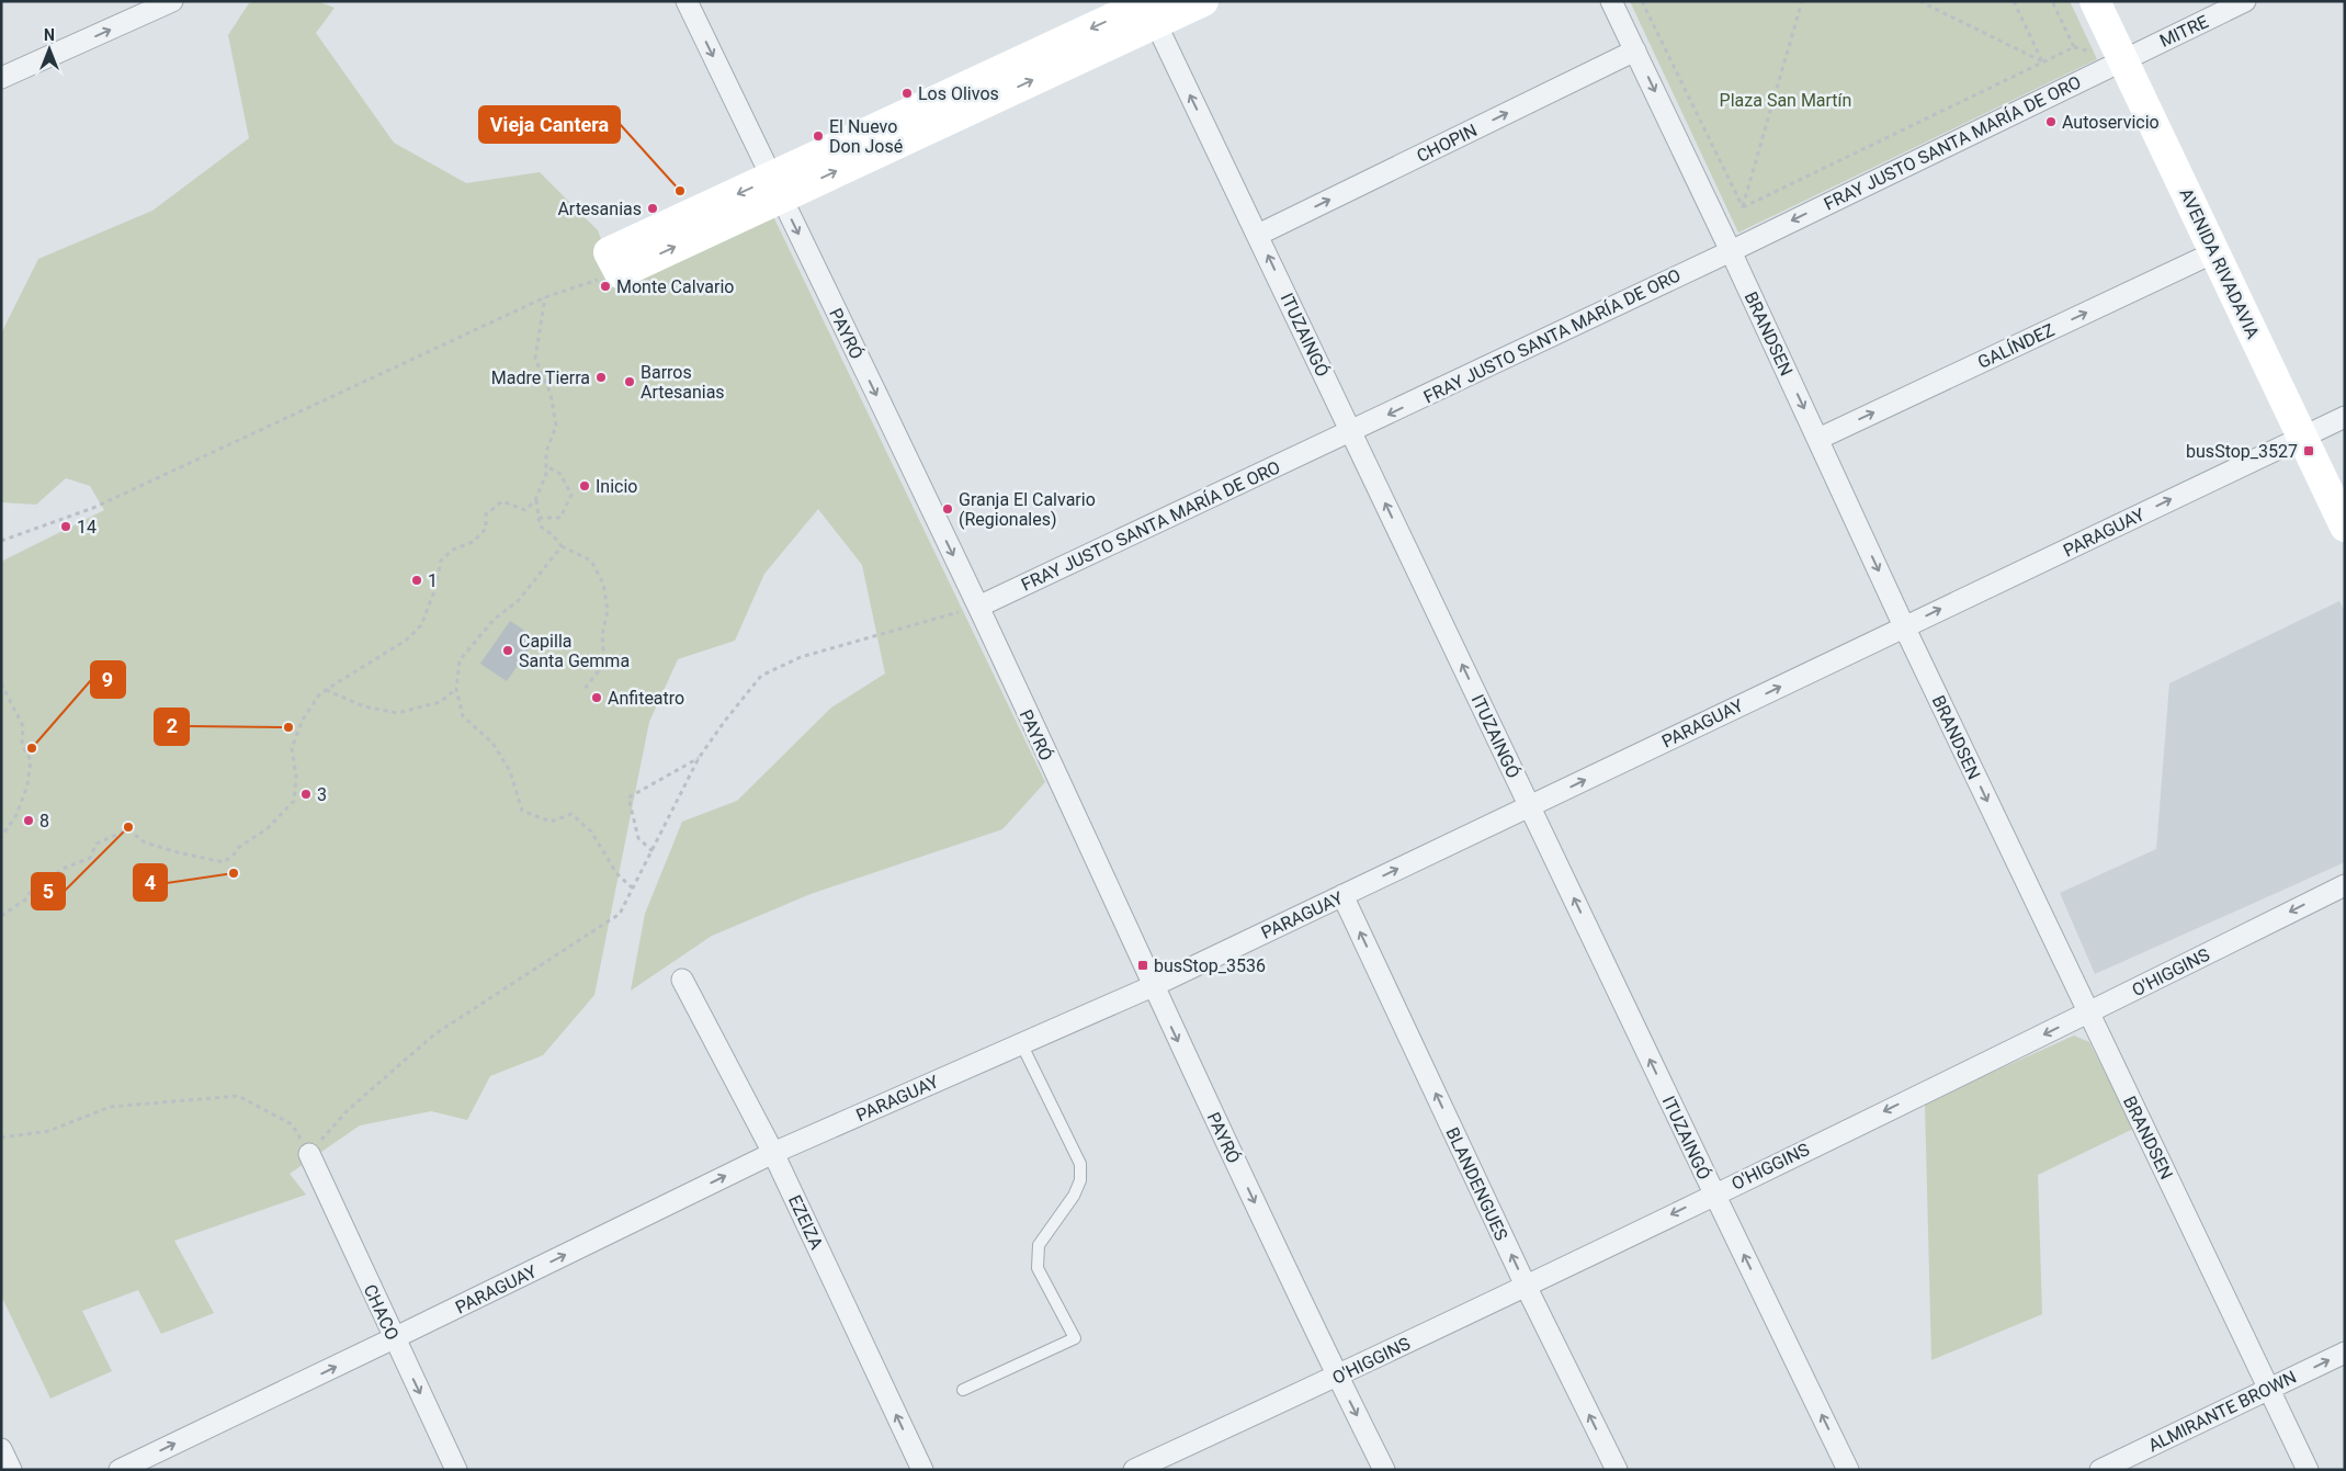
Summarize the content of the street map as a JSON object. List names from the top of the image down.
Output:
{
  "streets": {
    "street": [
      "MITRE",
      "CHOPIN",
      "FRAY JUSTO SANTA MARÍA DE ORO",
      "AVENIDA RIVADAVIA",
      "PAYRÓ",
      "BRANDSEN",
      "ITUZAINGÓ",
      "GALÍNDEZ",
      "PARAGUAY",
      "O'HIGGINS",
      "BLANDENGUES",
      "EZEIZA",
      "CHACO",
      "ALMIRANTE BROWN"
    ]
  },
  "crossings": [
    ["MITRE", "FRAY JUSTO SANTA MARÍA DE ORO"],
    ["MITRE", "AVENIDA RIVADAVIA"],
    ["CHOPIN", "BRANDSEN"],
    ["CHOPIN", "ITUZAINGÓ"],
    ["FRAY JUSTO SANTA MARÍA DE ORO", "AVENIDA RIVADAVIA"],
    ["FRAY JUSTO SANTA MARÍA DE ORO", "PAYRÓ"],
    ["FRAY JUSTO SANTA MARÍA DE ORO", "BRANDSEN"],
    ["FRAY JUSTO SANTA MARÍA DE ORO", "ITUZAINGÓ"],
    ["AVENIDA RIVADAVIA", "GALÍNDEZ"],
    ["AVENIDA RIVADAVIA", "PARAGUAY"],
    ["PAYRÓ", "PARAGUAY"],
    ["PAYRÓ", "O'HIGGINS"],
    ["BRANDSEN", "GALÍNDEZ"],
    ["BRANDSEN", "PARAGUAY"],
    ["BRANDSEN", "O'HIGGINS"],
    ["BRANDSEN", "ALMIRANTE BROWN"],
    ["ITUZAINGÓ", "PARAGUAY"],
    ["ITUZAINGÓ", "O'HIGGINS"],
    ["PARAGUAY", "BLANDENGUES"],
    ["PARAGUAY", "EZEIZA"],
    ["PARAGUAY", "CHACO"],
    ["O'HIGGINS", "BLANDENGUES"]
  ],
  "one_way": [
    "CHOPIN",
    "FRAY JUSTO SANTA MARÍA DE ORO",
    "PAYRÓ",
    "BRANDSEN",
    "ITUZAINGÓ",
    "GALÍNDEZ",
    "PARAGUAY",
    "O'HIGGINS",
    "BLANDENGUES",
    "EZEIZA",
    "CHACO"
  ],
  "parks": ["Plaza San Martín"],
  "places": {
    "other": [
      "Los Olivos",
      "Autoservicio",
      "El Nuevo Don José",
      "Vieja Cantera",
      "Artesanias",
      "Monte Calvario",
      "Madre Tierra",
      "Barros Artesanias",
      "Inicio",
      "Granja El Calvario (Regionales)",
      "14",
      "1",
      "Capilla Santa Gemma",
      "Anfiteatro",
      "2",
      "9",
      "3",
      "8",
      "5",
      "4"
    ],
    "transit": ["busStop_3527", "busStop_3536"]
  },
  "north": "top"
}
